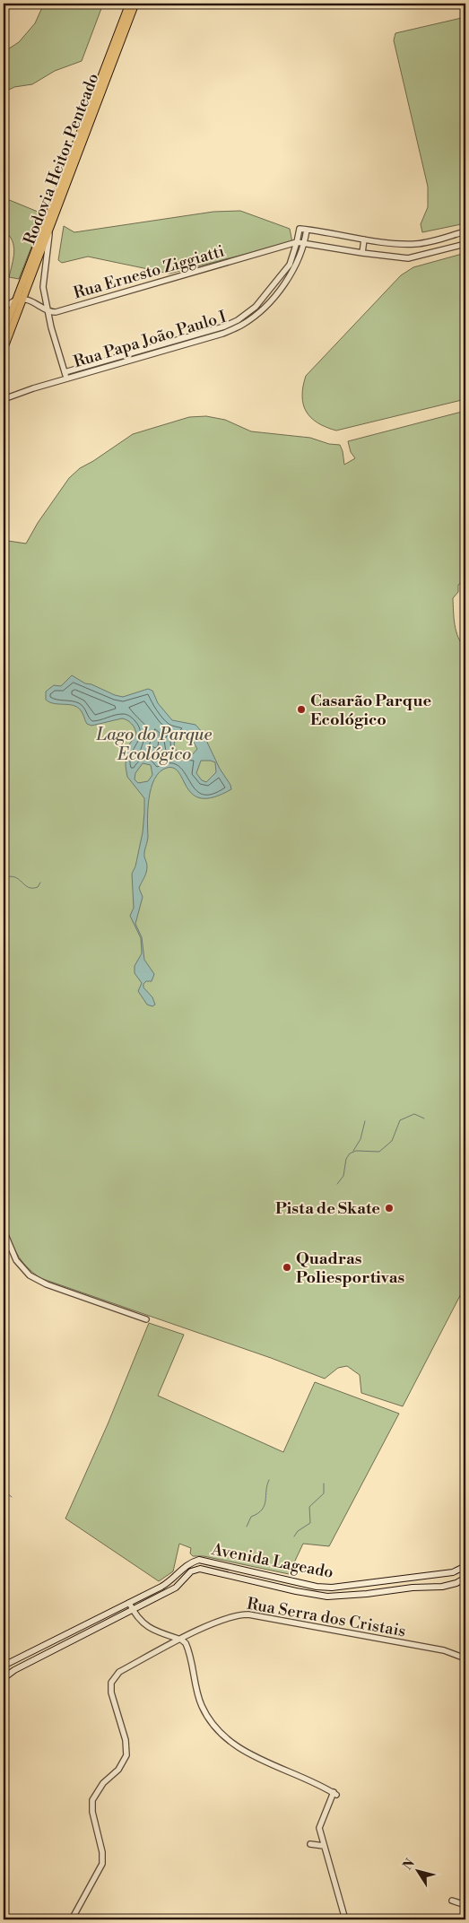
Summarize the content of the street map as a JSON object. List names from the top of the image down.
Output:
{
  "streets": {
    "main road": ["Rodovia Heitor Penteado", "Avenida Lageado"],
    "street": ["Rua Ernesto Ziggiatti", "Rua Papa João Paulo I", "Rua Serra dos Cristais"]
  },
  "crossings": [
    ["Rua Ernesto Ziggiatti", "Rua Papa João Paulo I"]
  ],
  "water": ["Lago do Parque Ecológico"],
  "places": ["Casarão Parque Ecológico", "Pista de Skate", "Quadras Poliesportivas"],
  "north": "top left"
}
